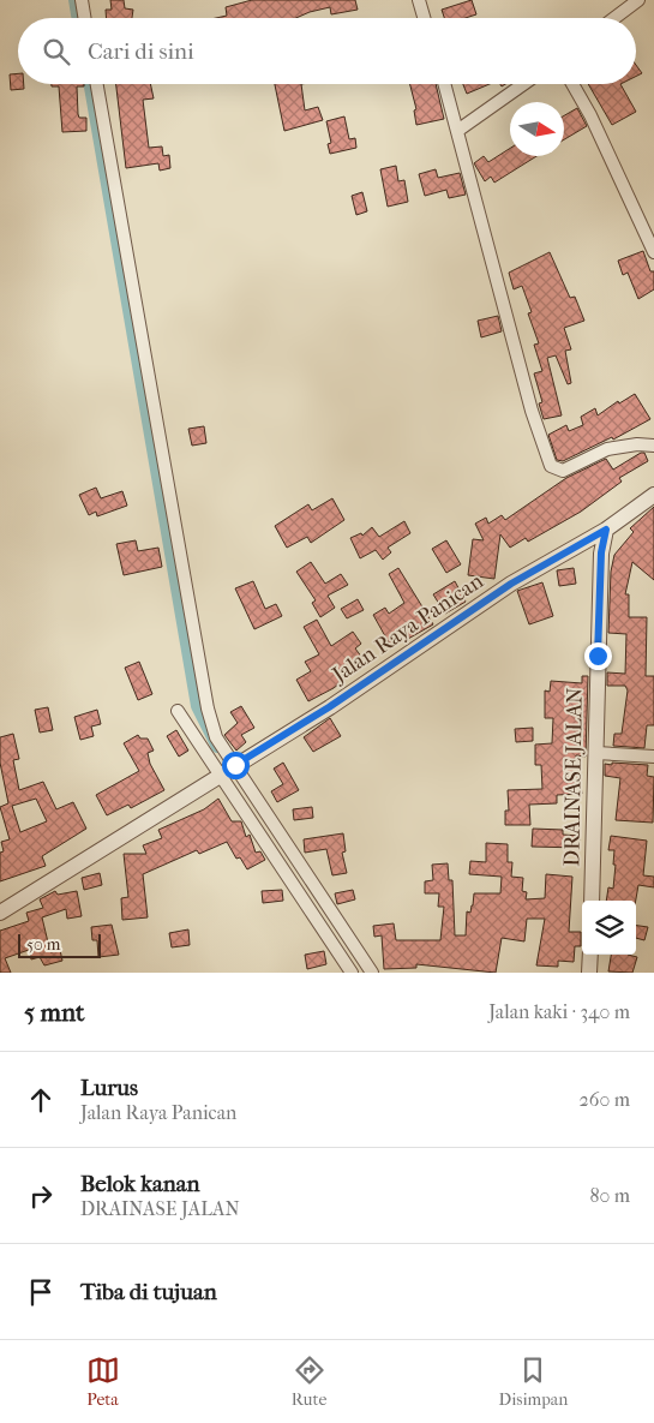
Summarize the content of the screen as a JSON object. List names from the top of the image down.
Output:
{
  "streets": {
    "street": ["Jalan Raya Panican", "DRAINASE JALAN"]
  },
  "crossings": [
    ["Jalan Raya Panican", "DRAINASE JALAN"]
  ],
  "scale_bar": "50 m",
  "north": "right",
  "page": {
    "search": "Cari di sini",
    "scale": "50 m",
    "heading": ["5 mnt", "Jalan kaki · 340 m"],
    "list": [
      ["Lurus", "Jalan Raya Panican", "260 m"],
      ["Belok kanan", "DRAINASE JALAN", "80 m"],
      "Tiba di tujuan"
    ],
    "nav": ["Peta", "Rute", "Disimpan"]
  }
}
